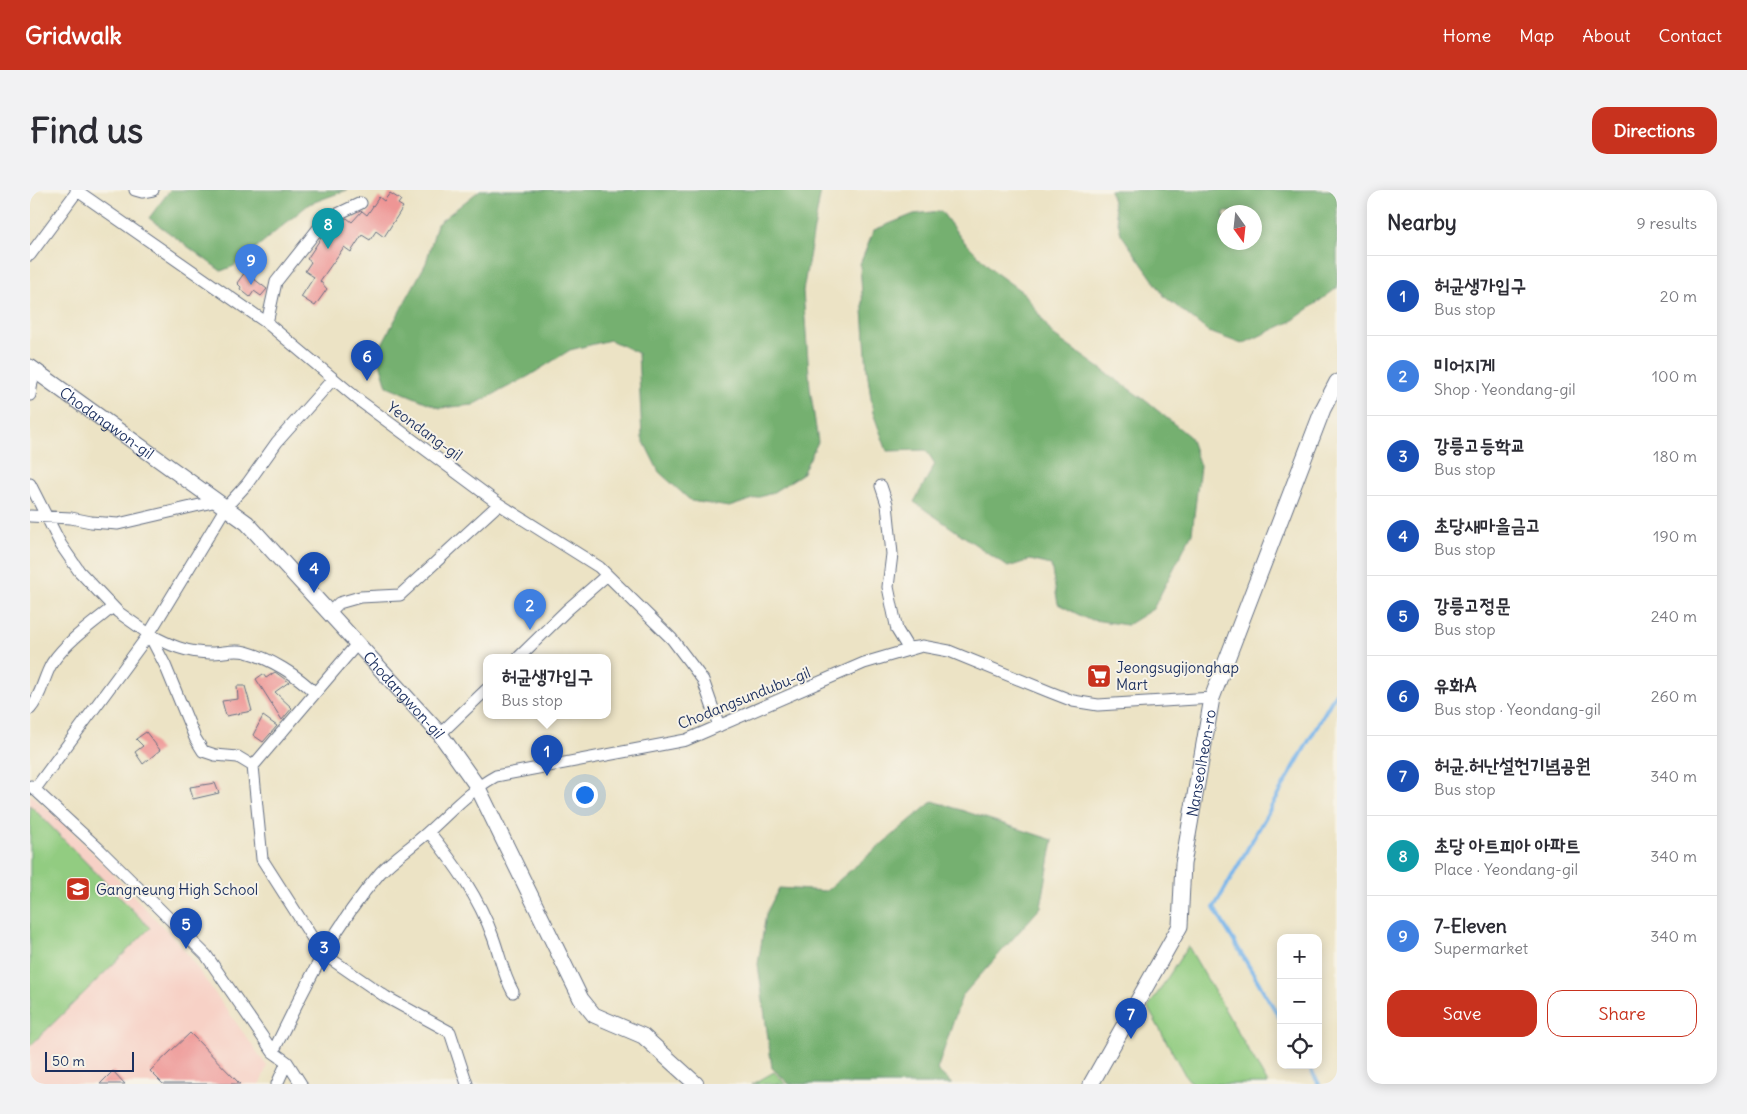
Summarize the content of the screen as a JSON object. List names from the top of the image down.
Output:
{
  "streets": {
    "street": [
      "Chodangwon-gil",
      "Yeondang-gil",
      "Chodangsundubu-gil",
      "Nanseolheon-ro"
    ]
  },
  "crossings": [
    ["Chodangwon-gil", "Chodangsundubu-gil"],
    ["Yeondang-gil", "Chodangsundubu-gil"],
    ["Chodangsundubu-gil", "Nanseolheon-ro"]
  ],
  "places": {
    "supermarket": ["Jeongsugijonghap Mart"],
    "school or university": ["Gangneung High School"]
  },
  "scale_bar": "50 m",
  "north": "bottom",
  "page": {
    "header": "Gridwalk",
    "nav": [
      "Home",
      "Map",
      "About",
      "Contact"
    ],
    "buttons": [
      "Directions",
      ["Save", "Share"]
    ],
    "title": "Find us",
    "heading": ["Nearby", "9 results"],
    "pins": [
      "8",
      "9",
      "6",
      "4",
      "2",
      "1",
      "5",
      "3",
      "7"
    ],
    "list": [
      {
        "mark": "1",
        "name": "허균생가입구",
        "note": "Bus stop",
        "value": "20 m"
      },
      {
        "mark": "2",
        "name": "미어지게",
        "note": "Shop · Yeondang-gil",
        "value": "100 m"
      },
      {
        "mark": "3",
        "name": "강릉고등학교",
        "note": "Bus stop",
        "value": "180 m"
      },
      {
        "mark": "4",
        "name": "초당새마을금고",
        "note": "Bus stop",
        "value": "190 m"
      },
      {
        "mark": "5",
        "name": "강릉고정문",
        "note": "Bus stop",
        "value": "240 m"
      },
      {
        "mark": "6",
        "name": "유화A",
        "note": "Bus stop · Yeondang-gil",
        "value": "260 m"
      },
      {
        "mark": "7",
        "name": "허균.허난설헌기념공원",
        "note": "Bus stop",
        "value": "340 m"
      },
      {
        "mark": "8",
        "name": "초당 아트피아 아파트",
        "note": "Place · Yeondang-gil",
        "value": "340 m"
      },
      {
        "mark": "9",
        "name": "7-Eleven",
        "note": "Supermarket",
        "value": "340 m"
      }
    ],
    "popup": ["허균생가입구", "Bus stop"],
    "map_buttons": ["+", "−"],
    "scale": "50 m"
  }
}
